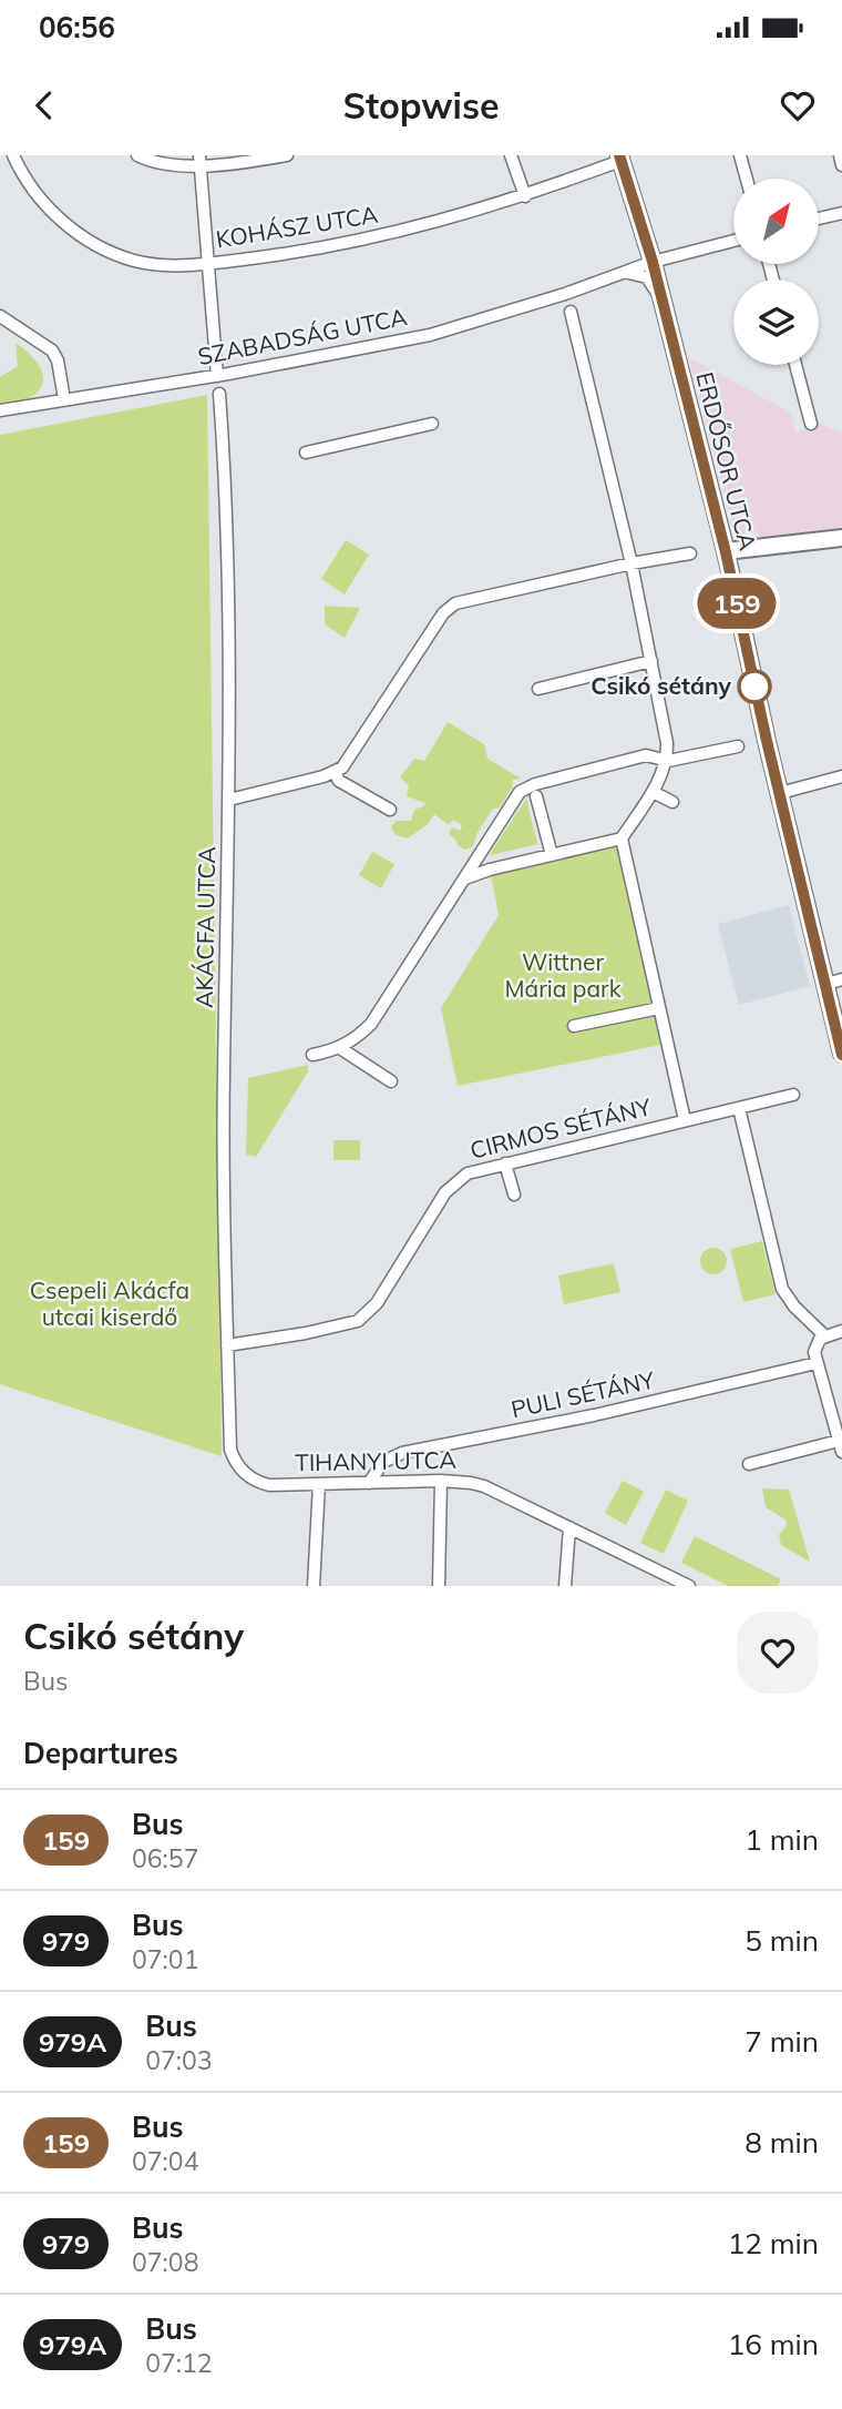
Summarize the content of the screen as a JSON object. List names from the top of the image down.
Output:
{
  "streets": {
    "street": [
      "KOHÁSZ UTCA",
      "SZABADSÁG UTCA",
      "ERDŐSOR UTCA",
      "AKÁCFA UTCA",
      "CIRMOS SÉTÁNY",
      "PULI SÉTÁNY",
      "TIHANYI UTCA"
    ]
  },
  "crossings": [
    ["KOHÁSZ UTCA", "ERDŐSOR UTCA"],
    ["SZABADSÁG UTCA", "ERDŐSOR UTCA"],
    ["AKÁCFA UTCA", "CIRMOS SÉTÁNY"],
    ["AKÁCFA UTCA", "TIHANYI UTCA"],
    ["PULI SÉTÁNY", "TIHANYI UTCA"]
  ],
  "parks": ["Wittner Mária park", "Csepeli Akácfa utcai kiserdő"],
  "places": ["Csikó sétány"],
  "lines": ["bus line 159"],
  "north": "top right",
  "page": {
    "status": "06:56",
    "header": "Stopwise",
    "on_map": "159",
    "heading": [
      ["Csikó sétány", "Bus"],
      "Departures"
    ],
    "list": [
      {
        "mark": "159",
        "name": "Bus",
        "note": "06:57",
        "value": "1 min"
      },
      {
        "mark": "979",
        "name": "Bus",
        "note": "07:01",
        "value": "5 min"
      },
      {
        "mark": "979A",
        "name": "Bus",
        "note": "07:03",
        "value": "7 min"
      },
      {
        "mark": "159",
        "name": "Bus",
        "note": "07:04",
        "value": "8 min"
      },
      {
        "mark": "979",
        "name": "Bus",
        "note": "07:08",
        "value": "12 min"
      },
      {
        "mark": "979A",
        "name": "Bus",
        "note": "07:12",
        "value": "16 min"
      }
    ]
  }
}
